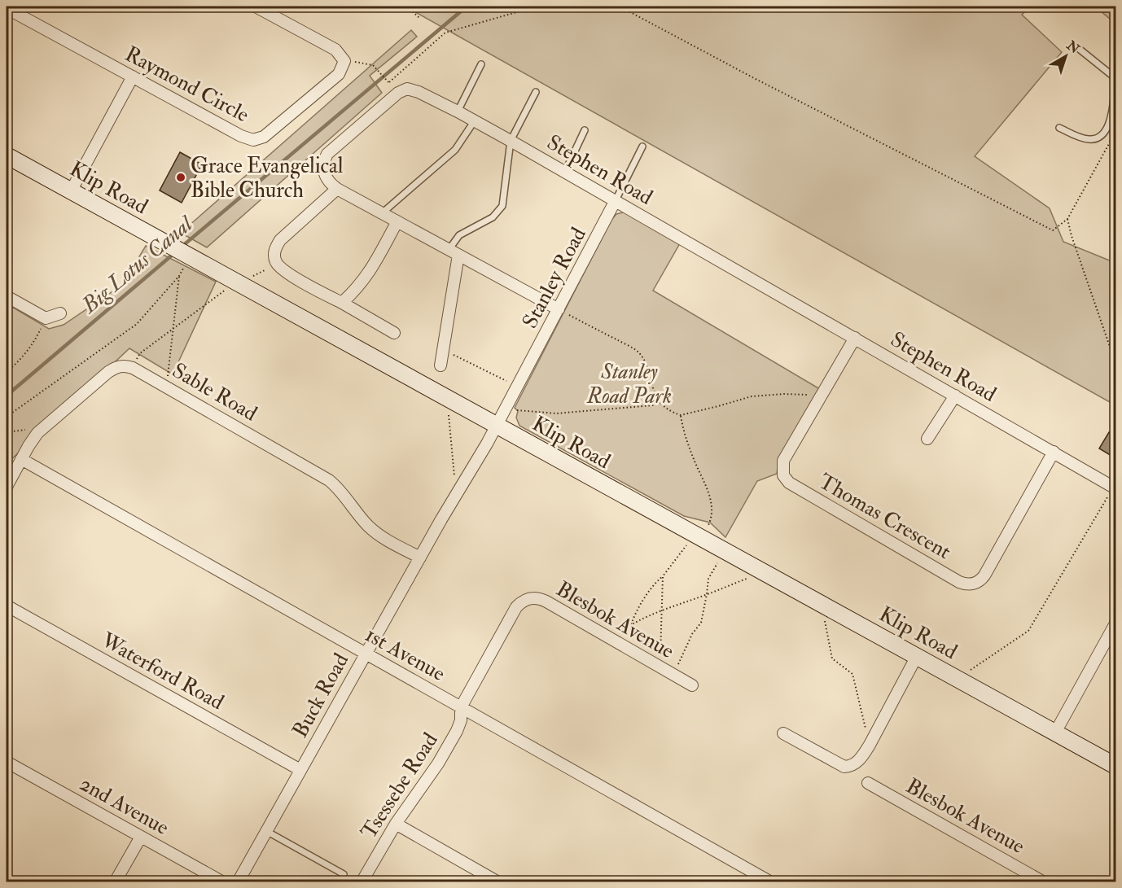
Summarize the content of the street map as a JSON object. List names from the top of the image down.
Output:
{
  "streets": {
    "street": [
      "Raymond Circle",
      "Stephen Road",
      "Klip Road",
      "Stanley Road",
      "Sable Road",
      "Thomas Crescent",
      "Blesbok Avenue",
      "1st Avenue",
      "Waterford Road",
      "Buck Road",
      "Tsessebe Road",
      "2nd Avenue"
    ]
  },
  "crossings": [
    ["Stephen Road", "Stanley Road"],
    ["Stephen Road", "Thomas Crescent"],
    ["Klip Road", "Stanley Road"],
    ["Klip Road", "Buck Road"],
    ["Stanley Road", "Buck Road"],
    ["Sable Road", "Buck Road"],
    ["Blesbok Avenue", "1st Avenue"],
    ["Blesbok Avenue", "Tsessebe Road"],
    ["1st Avenue", "Buck Road"],
    ["1st Avenue", "Tsessebe Road"],
    ["Waterford Road", "Buck Road"]
  ],
  "water": ["Big Lotus Canal"],
  "parks": ["Stanley Road Park"],
  "places": ["Grace Evangelical Bible Church"],
  "north": "top right"
}
